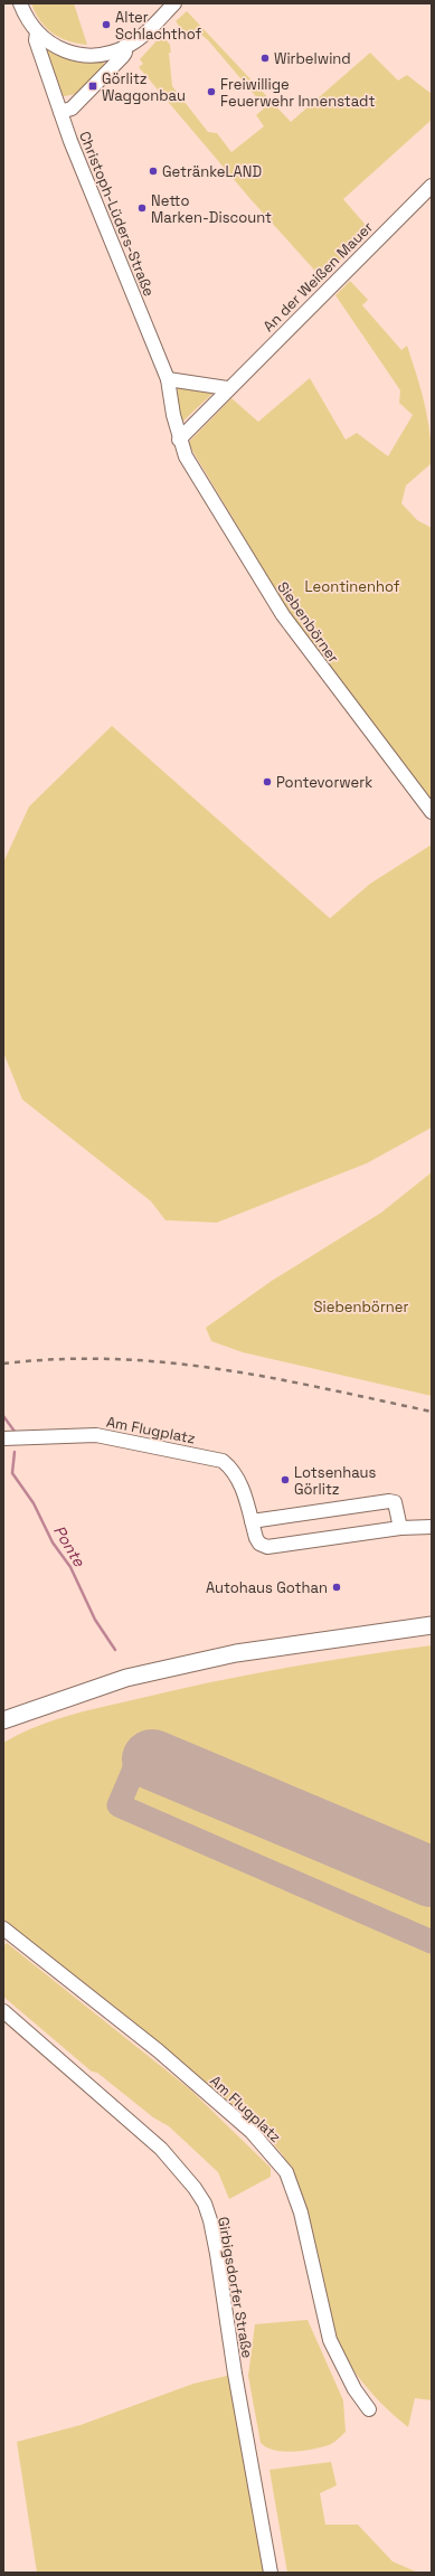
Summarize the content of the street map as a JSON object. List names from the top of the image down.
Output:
{
  "streets": {
    "street": [
      "Christoph-Lüders-Straße",
      "An der Weißen Mauer",
      "Siebenbörner",
      "Am Flugplatz",
      "Girbigsdorfer Straße"
    ]
  },
  "crossings": [
    ["Christoph-Lüders-Straße", "An der Weißen Mauer"],
    ["Christoph-Lüders-Straße", "Siebenbörner"],
    ["An der Weißen Mauer", "Siebenbörner"]
  ],
  "water": ["Ponte"],
  "parks": ["Leontinenhof", "Siebenbörner"],
  "places": {
    "other": [
      "Alter Schlachthof",
      "Wirbelwind",
      "Freiwillige Feuerwehr Innenstadt",
      "GetränkeLAND",
      "Netto Marken-Discount",
      "Pontevorwerk",
      "Lotsenhaus Görlitz",
      "Autohaus Gothan"
    ],
    "transit": ["Görlitz Waggonbau"]
  }
}
